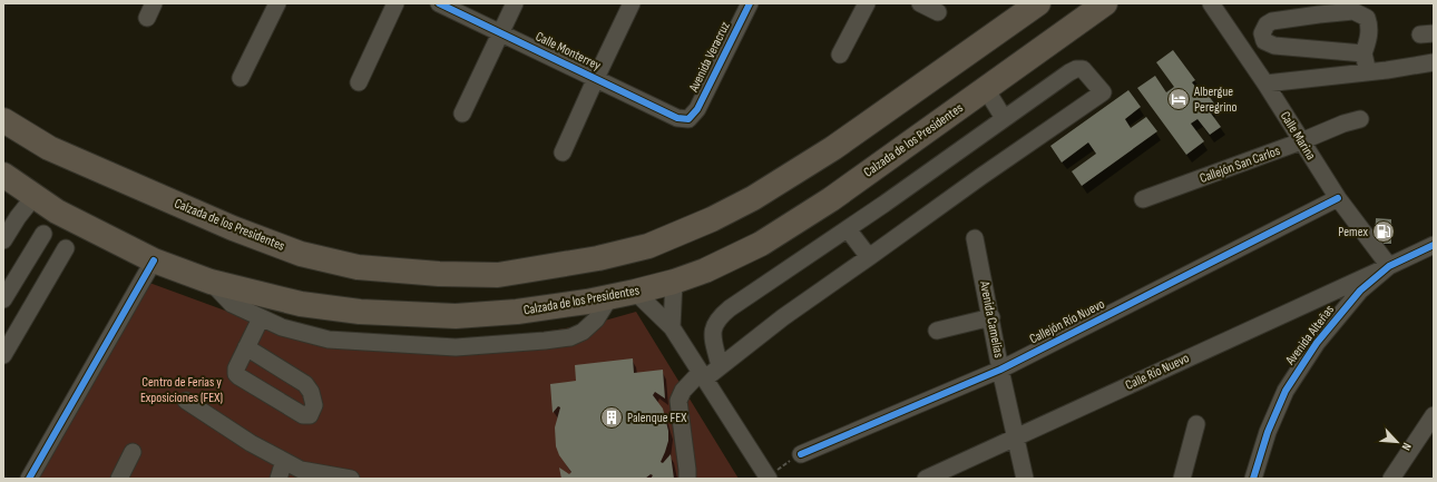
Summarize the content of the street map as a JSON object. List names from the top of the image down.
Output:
{
  "streets": {
    "highway": ["Calzada de los Presidentes"],
    "street": [
      "Calle Monterrey",
      "Avenida Veracruz",
      "Calle Marina",
      "Callejón San Carlos",
      "Avenida Camelias",
      "Callejón Río Nuevo",
      "Avenida Alteñas",
      "Calle Río Nuevo"
    ]
  },
  "crossings": [
    ["Calle Monterrey", "Avenida Veracruz"],
    ["Calle Marina", "Callejón San Carlos"],
    ["Calle Marina", "Callejón Río Nuevo"],
    ["Calle Marina", "Avenida Alteñas"],
    ["Calle Marina", "Calle Río Nuevo"],
    ["Avenida Camelias", "Callejón Río Nuevo"],
    ["Avenida Camelias", "Calle Río Nuevo"],
    ["Avenida Alteñas", "Calle Río Nuevo"]
  ],
  "parks": ["Centro de Ferias y Exposiciones (FEX)"],
  "places": {
    "hotel": ["Albergue Peregrino"],
    "fuel station": ["Pemex"],
    "building": ["Palenque FEX"]
  },
  "north": "bottom right"
}
